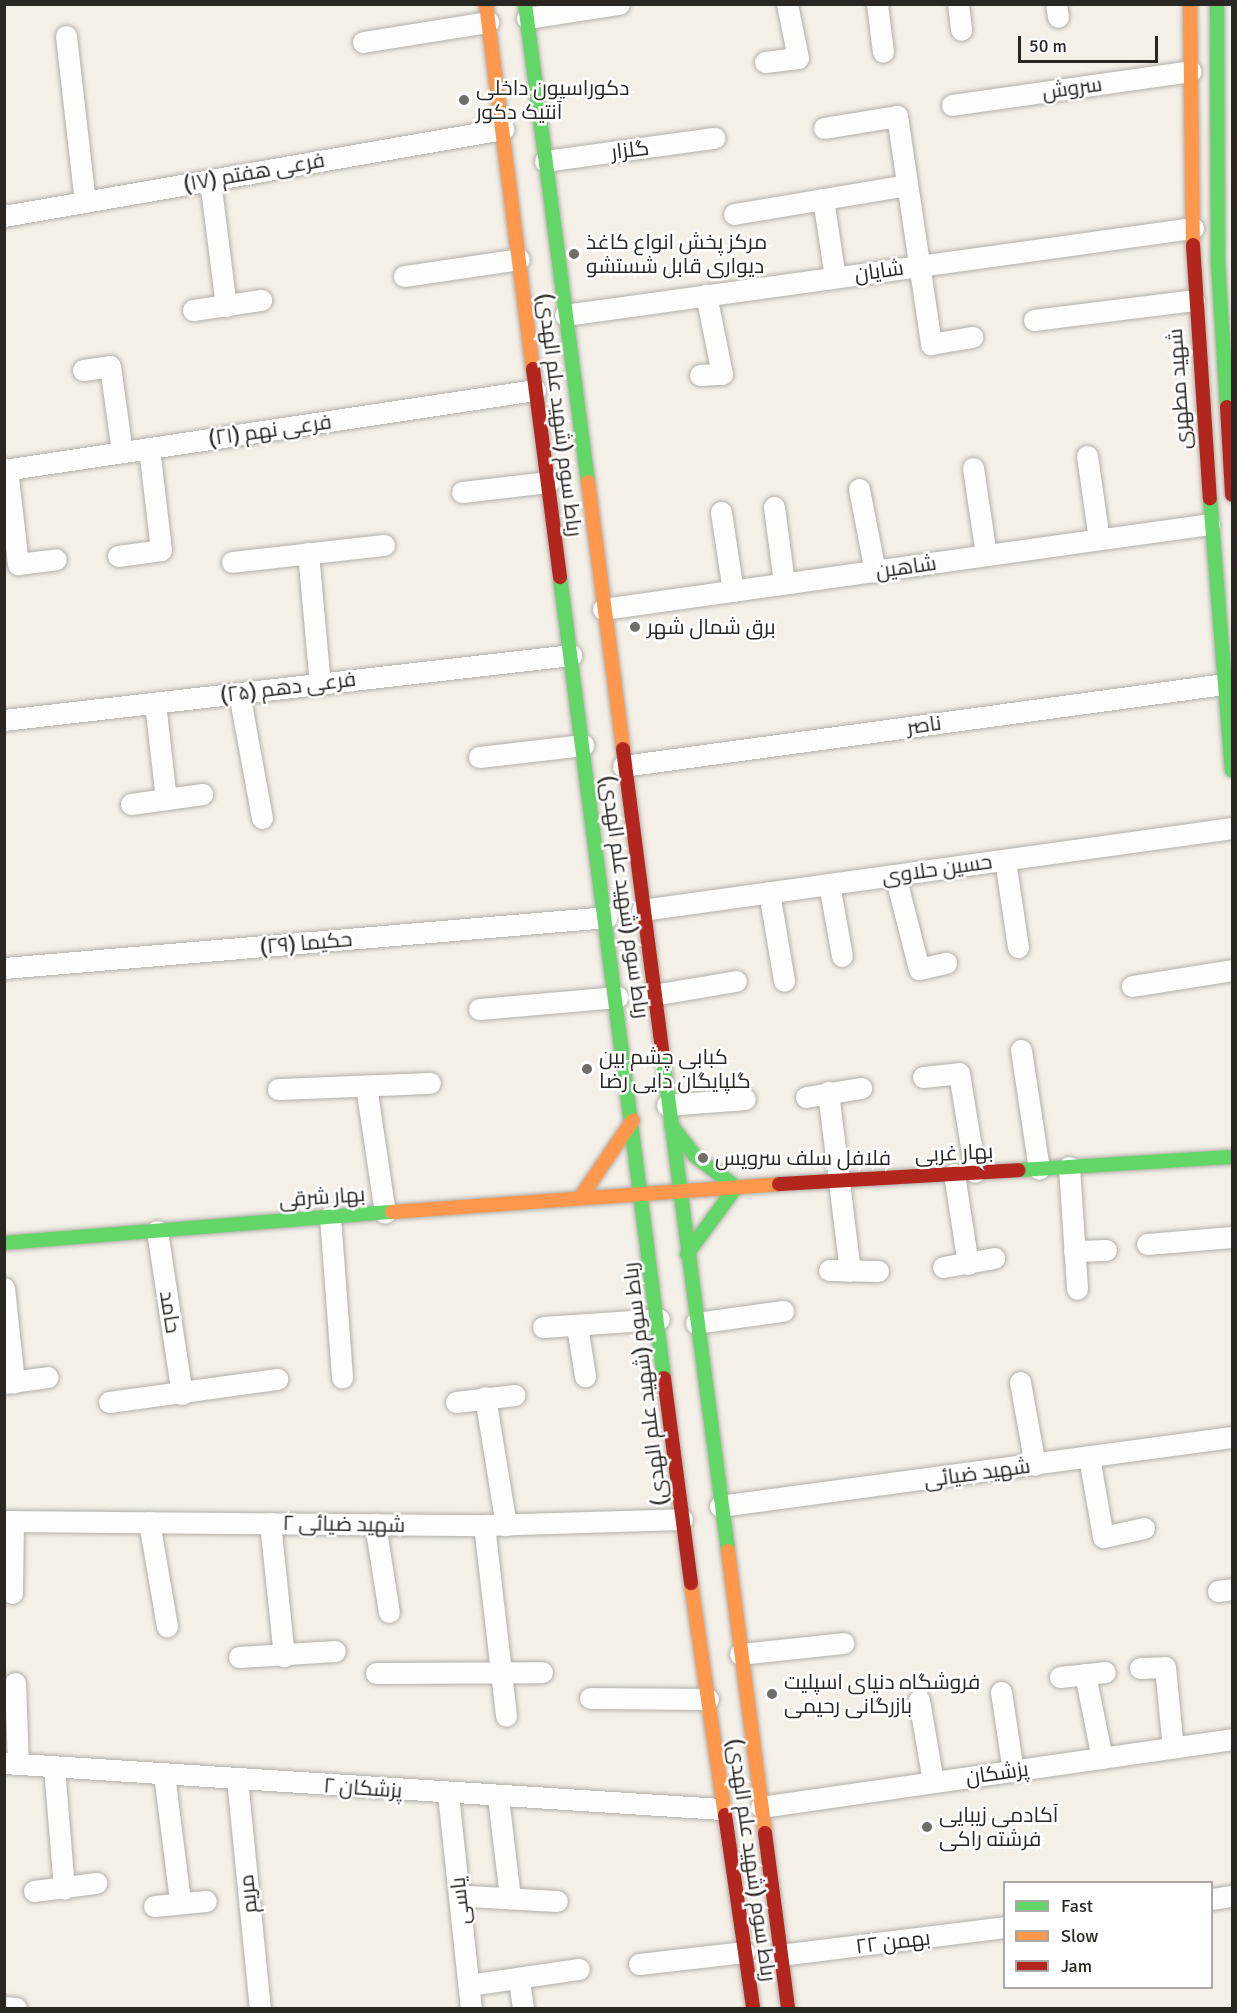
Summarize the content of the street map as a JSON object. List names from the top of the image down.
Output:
{
  "streets": {
    "main road": [
      "شهید مطهری",
      "رباط سوم (شهید علم الهدی)",
      "بهار غربی",
      "بهار شرقی"
    ],
    "street": [
      "سروش",
      "گلزار",
      "فرعی هفتم (۱۷)",
      "شایان",
      "فرعی نهم (۲۱)",
      "شاهین",
      "فرعی دهم (۲۵)",
      "ناصر",
      "حسین حلاوی",
      "حکیما (۲۹)",
      "حامد",
      "شهید ضیائی",
      "شهید ضیائی ۲",
      "پزشکان",
      "پزشکان ۲",
      "مریم",
      "یاسی",
      "۲۲ بهمن"
    ]
  },
  "crossings": [
    ["سروش", "شهید مطهری"],
    ["گلزار", "رباط سوم (شهید علم الهدی)"],
    ["فرعی هفتم (۱۷)", "رباط سوم (شهید علم الهدی)"],
    ["شایان", "شهید مطهری"],
    ["شایان", "رباط سوم (شهید علم الهدی)"],
    ["شهید مطهری", "شاهین"],
    ["شهید مطهری", "ناصر"],
    ["رباط سوم (شهید علم الهدی)", "فرعی نهم (۲۱)"],
    ["رباط سوم (شهید علم الهدی)", "شاهین"],
    ["رباط سوم (شهید علم الهدی)", "فرعی دهم (۲۵)"],
    ["رباط سوم (شهید علم الهدی)", "ناصر"],
    ["رباط سوم (شهید علم الهدی)", "حسین حلاوی"],
    ["رباط سوم (شهید علم الهدی)", "حکیما (۲۹)"],
    ["رباط سوم (شهید علم الهدی)", "بهار غربی"],
    ["رباط سوم (شهید علم الهدی)", "بهار شرقی"],
    ["رباط سوم (شهید علم الهدی)", "شهید ضیائی"],
    ["رباط سوم (شهید علم الهدی)", "شهید ضیائی ۲"],
    ["رباط سوم (شهید علم الهدی)", "پزشکان"],
    ["رباط سوم (شهید علم الهدی)", "پزشکان ۲"],
    ["رباط سوم (شهید علم الهدی)", "۲۲ بهمن"],
    ["بهار غربی", "بهار شرقی"],
    ["بهار شرقی", "حامد"],
    ["پزشکان ۲", "مریم"],
    ["پزشکان ۲", "یاسی"]
  ],
  "places": [
    "دکوراسیون داخلی آنتیک دکور",
    "مرکز پخش انواع کاغذ دیواری قابل شستشو",
    "برق شمال شهر",
    "کبابی چشم بین گلپایگان دایی رضا",
    "فلافل سلف سرویس",
    "فروشگاه دنیای اسپلیت بازرگانی رحیمی",
    "آکادمی زیبایی فرشته راکی"
  ],
  "legend": ["Fast", "Slow", "Jam"],
  "scale_bar": "50 m"
}
